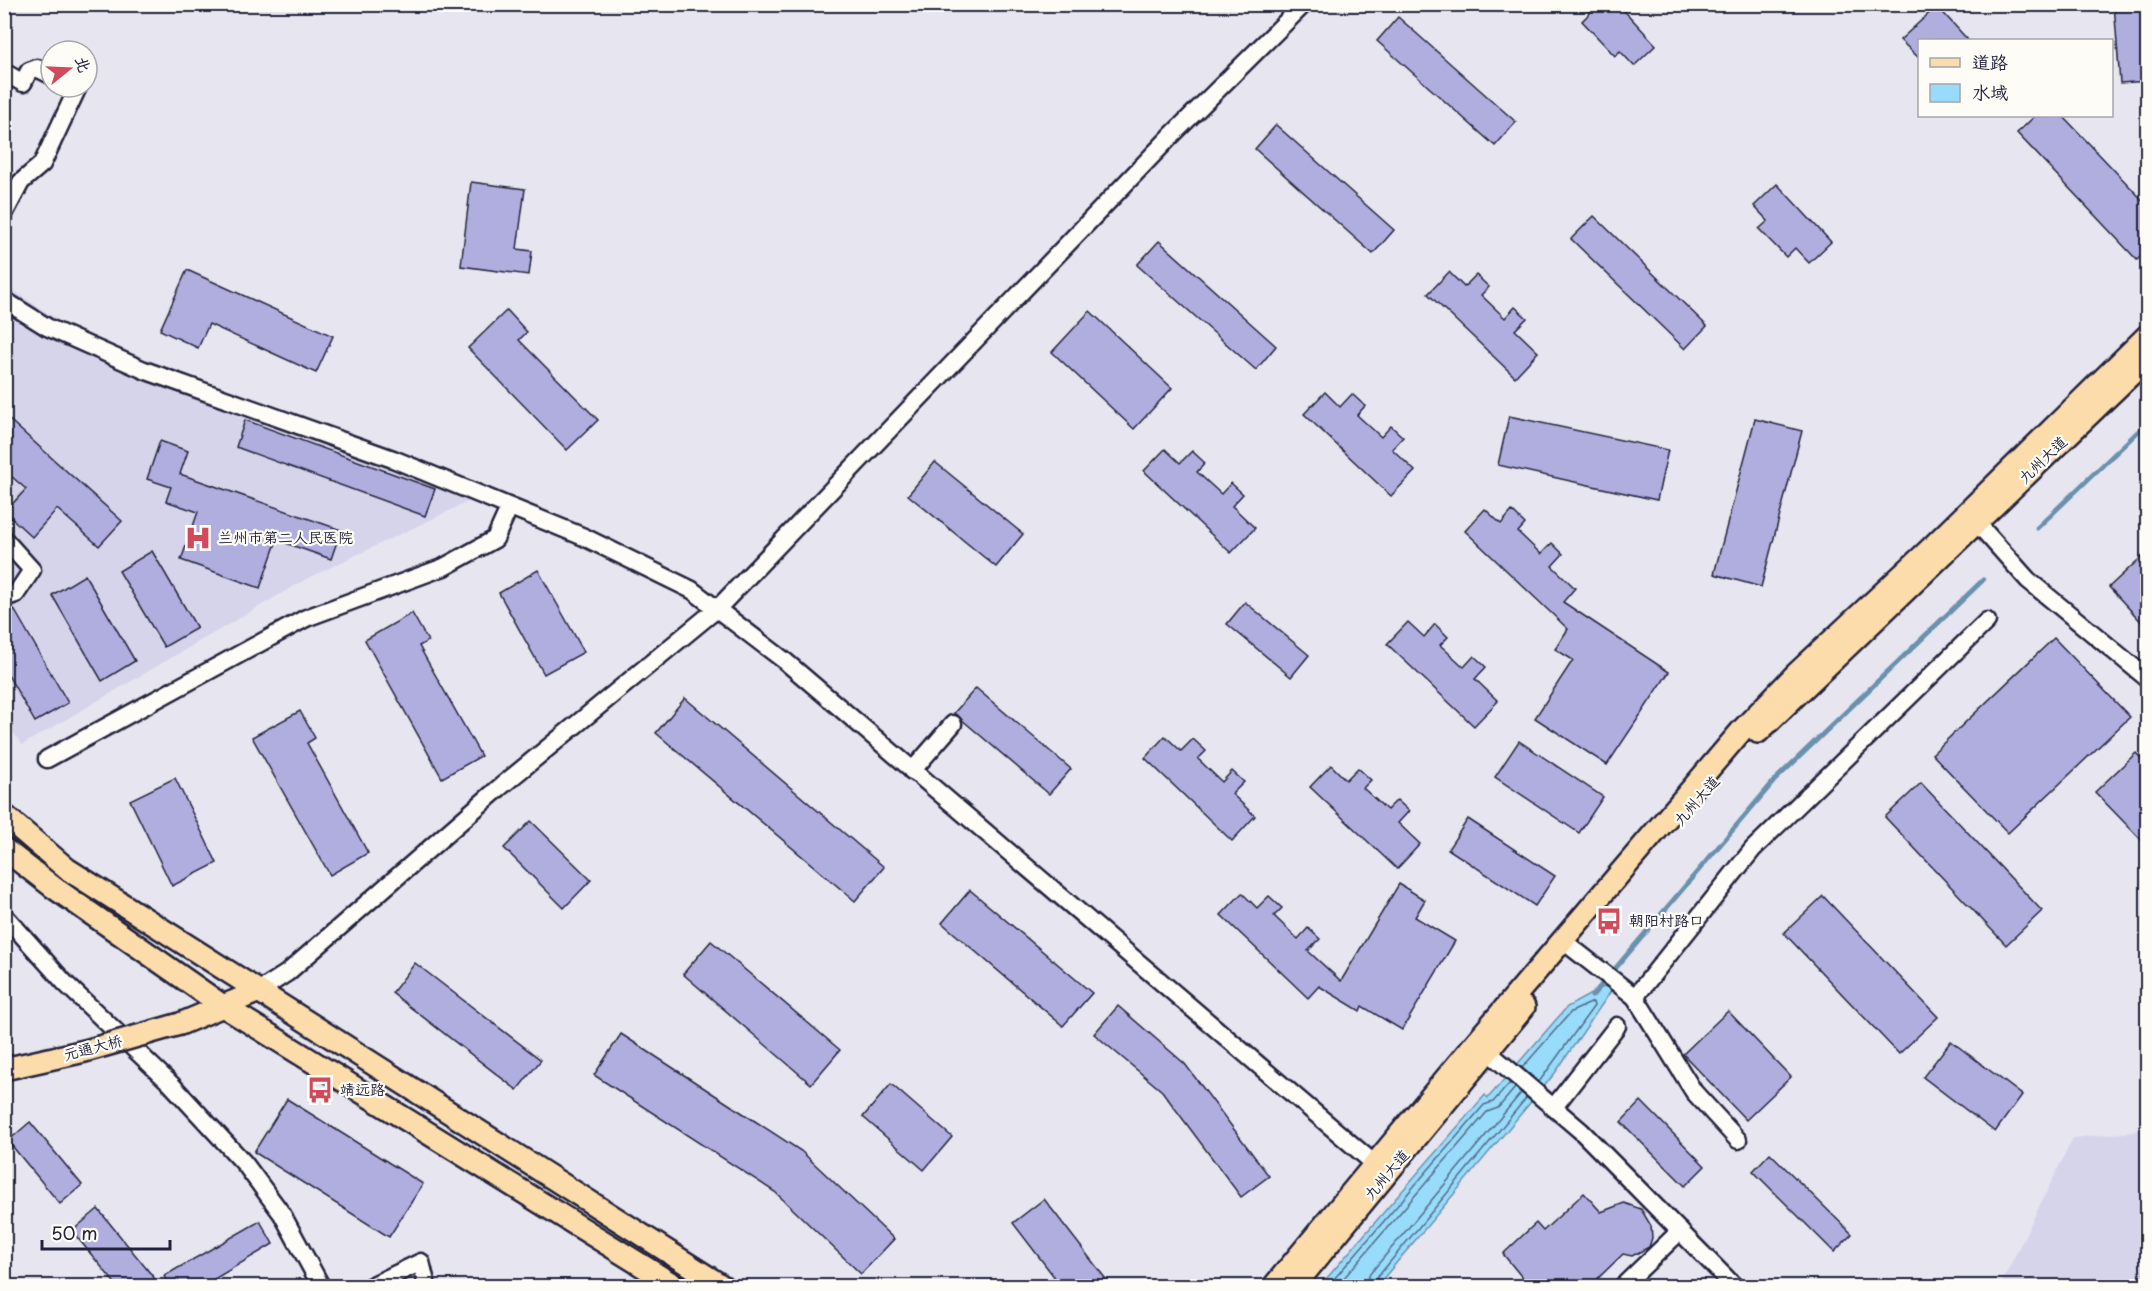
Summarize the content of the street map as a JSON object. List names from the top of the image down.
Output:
{
  "streets": {
    "main road": ["九州大道", "元通大桥"]
  },
  "places": {
    "hospital": ["兰州市第二人民医院"],
    "bus stop": ["朝阳村路口", "靖远路"]
  },
  "legend": ["道路", "水域"],
  "scale_bar": "50 m",
  "north": "right"
}
